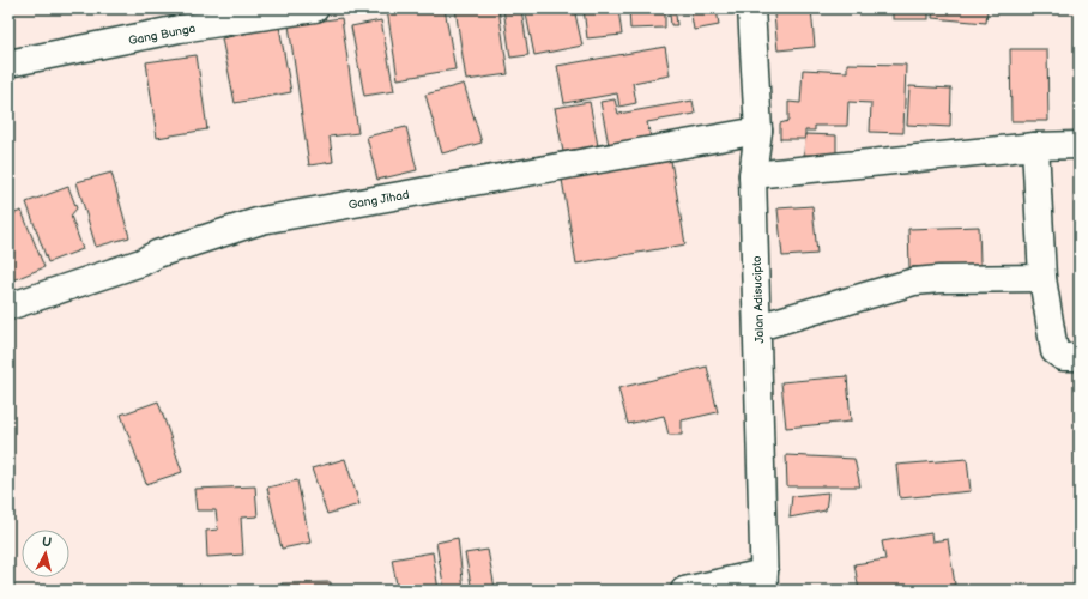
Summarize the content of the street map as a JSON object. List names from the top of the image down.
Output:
{
  "streets": {
    "street": ["Gang Bunga", "Gang Jihad", "Jalan Adisucipto"]
  },
  "crossings": [
    ["Gang Jihad", "Jalan Adisucipto"]
  ],
  "north": "top"
}
